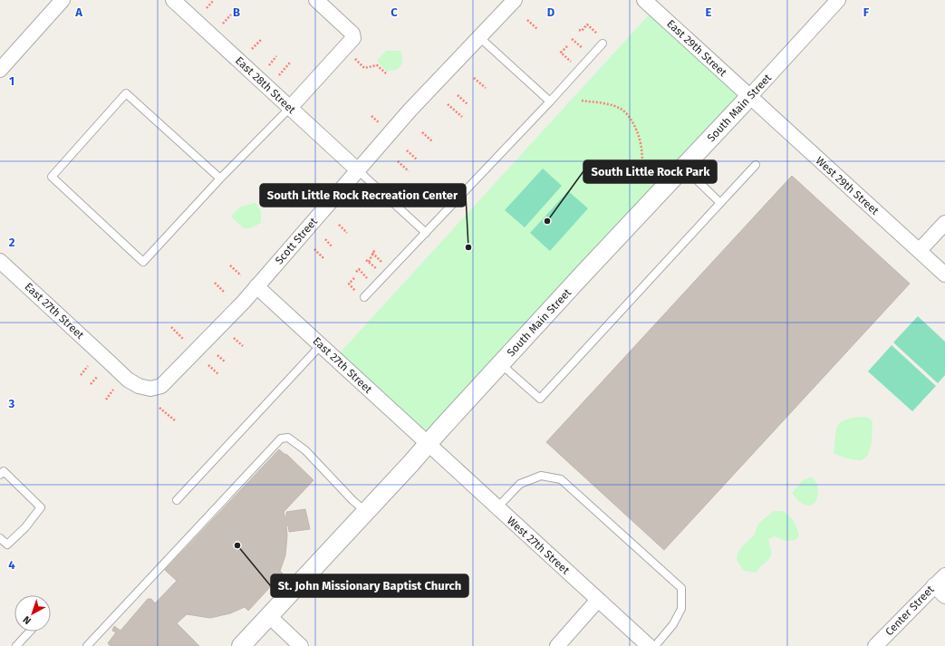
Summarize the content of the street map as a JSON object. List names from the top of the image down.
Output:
{
  "streets": {
    "street": [
      "East 29th Street",
      "East 28th Street",
      "South Main Street",
      "West 29th Street",
      "Scott Street",
      "East 27th Street",
      "West 27th Street",
      "Center Street"
    ]
  },
  "crossings": [
    ["East 29th Street", "South Main Street"],
    ["East 29th Street", "West 29th Street"],
    ["East 28th Street", "Scott Street"],
    ["South Main Street", "West 29th Street"],
    ["South Main Street", "East 27th Street"],
    ["South Main Street", "West 27th Street"],
    ["Scott Street", "East 27th Street"],
    ["East 27th Street", "West 27th Street"]
  ],
  "places": ["South Little Rock Park", "South Little Rock Recreation Center", "St. John Missionary Baptist Church"],
  "north": "bottom left",
  "grid": {
    "columns": [
      "A",
      "B",
      "C",
      "D",
      "E",
      "F"
    ],
    "rows": [
      "1",
      "2",
      "3",
      "4"
    ]
  }
}
